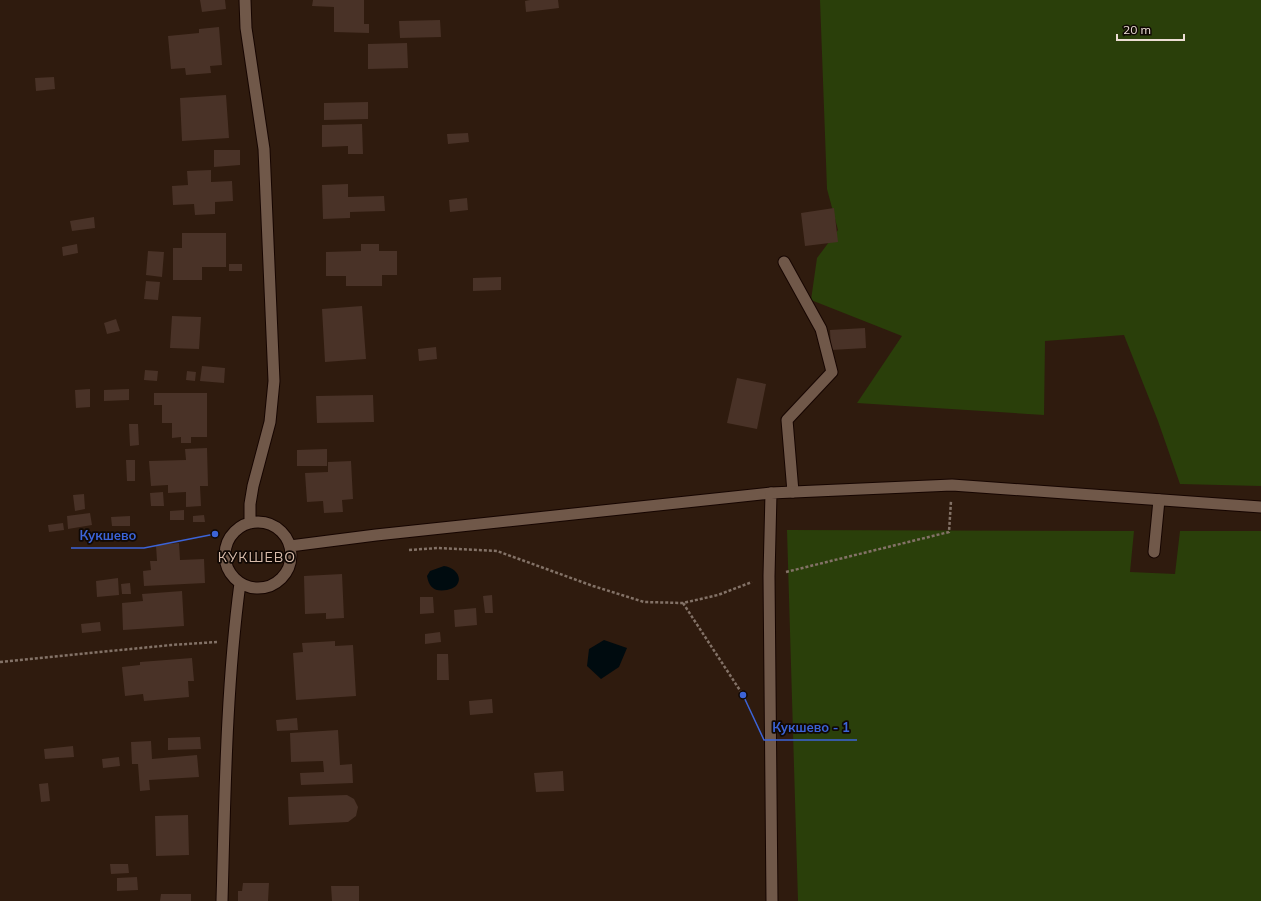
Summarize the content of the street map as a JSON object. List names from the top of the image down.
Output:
{
  "districts": ["КУКШЕВО"],
  "places": ["Кукшево", "Кукшево - 1"],
  "scale_bar": "20 m"
}
